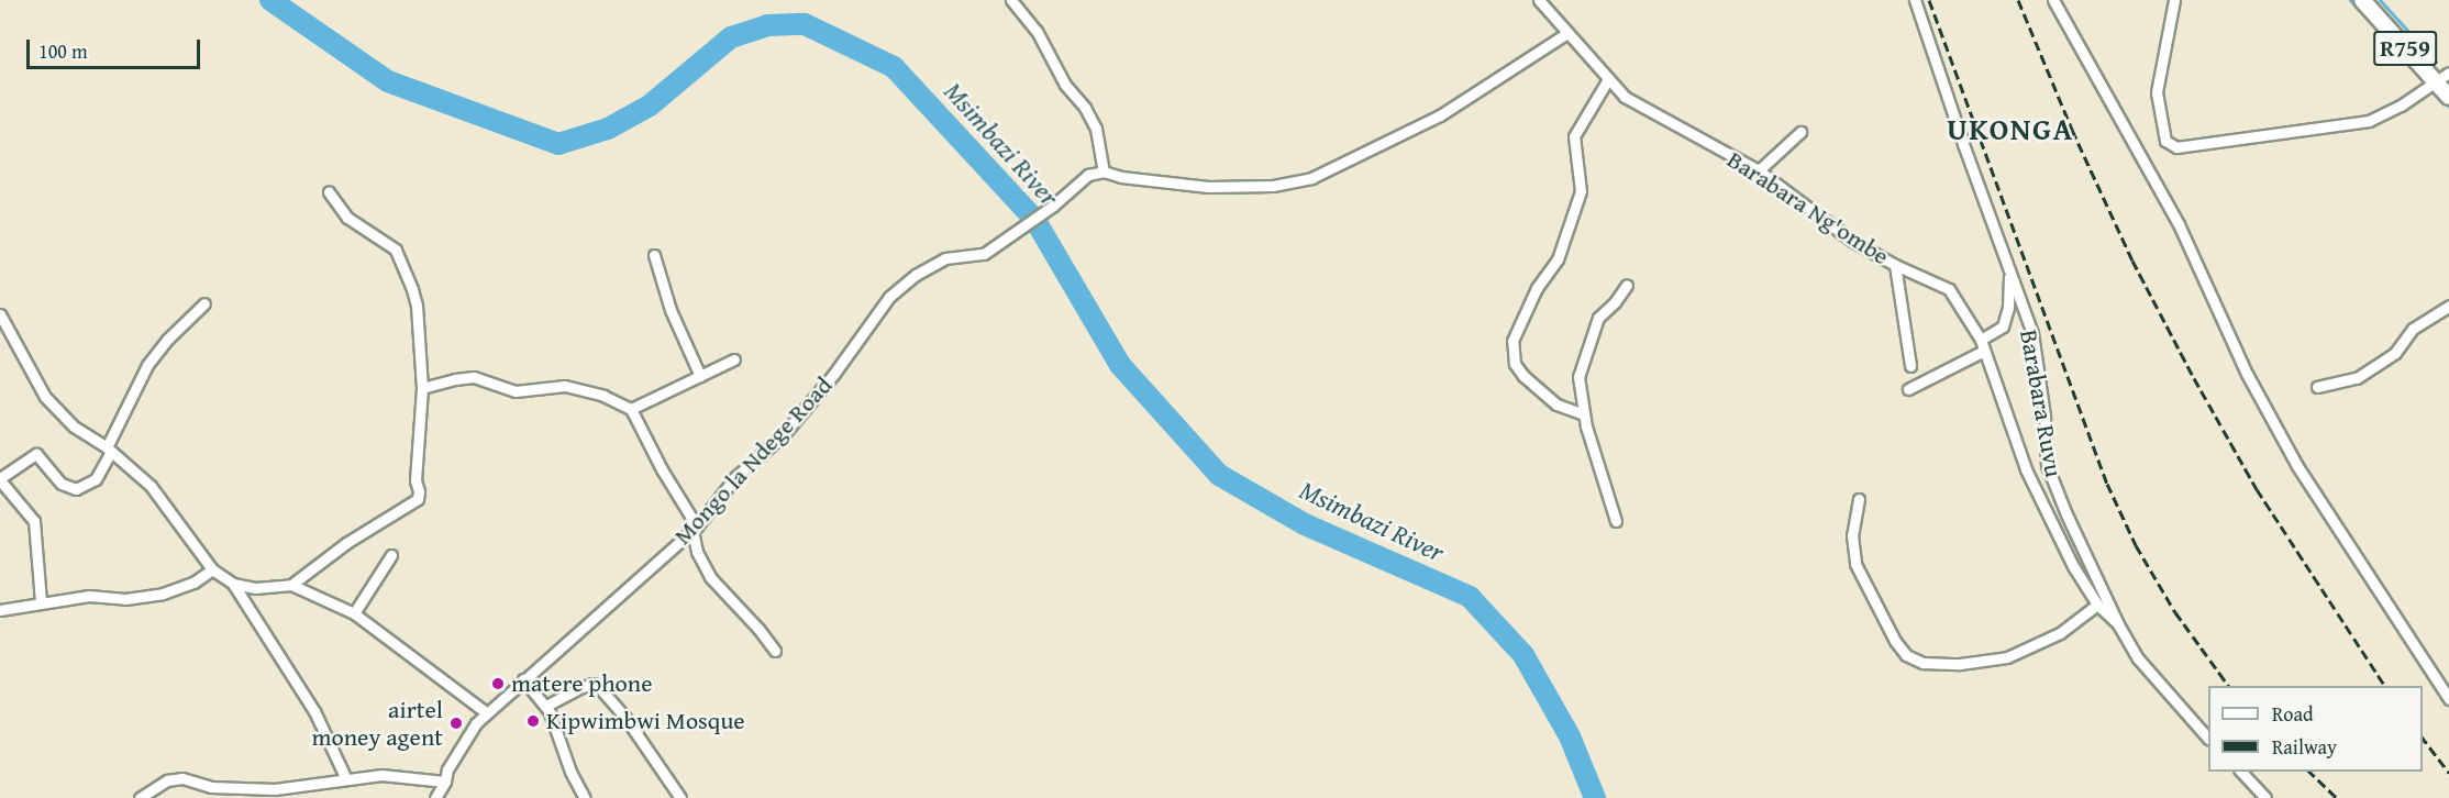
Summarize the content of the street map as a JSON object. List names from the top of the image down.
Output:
{
  "streets": {
    "main road": ["R759"],
    "street": ["Barabara Ng'ombe", "Barabara Ruvu", "Mongo la Ndege Road"]
  },
  "crossings": [
    ["Barabara Ng'ombe", "Barabara Ruvu"]
  ],
  "districts": ["UKONGA"],
  "water": ["Msimbazi River"],
  "places": ["matere phone", "Kipwimbwi Mosque", "airtel money agent"],
  "legend": ["Road", "Railway"],
  "scale_bar": "100 m"
}
